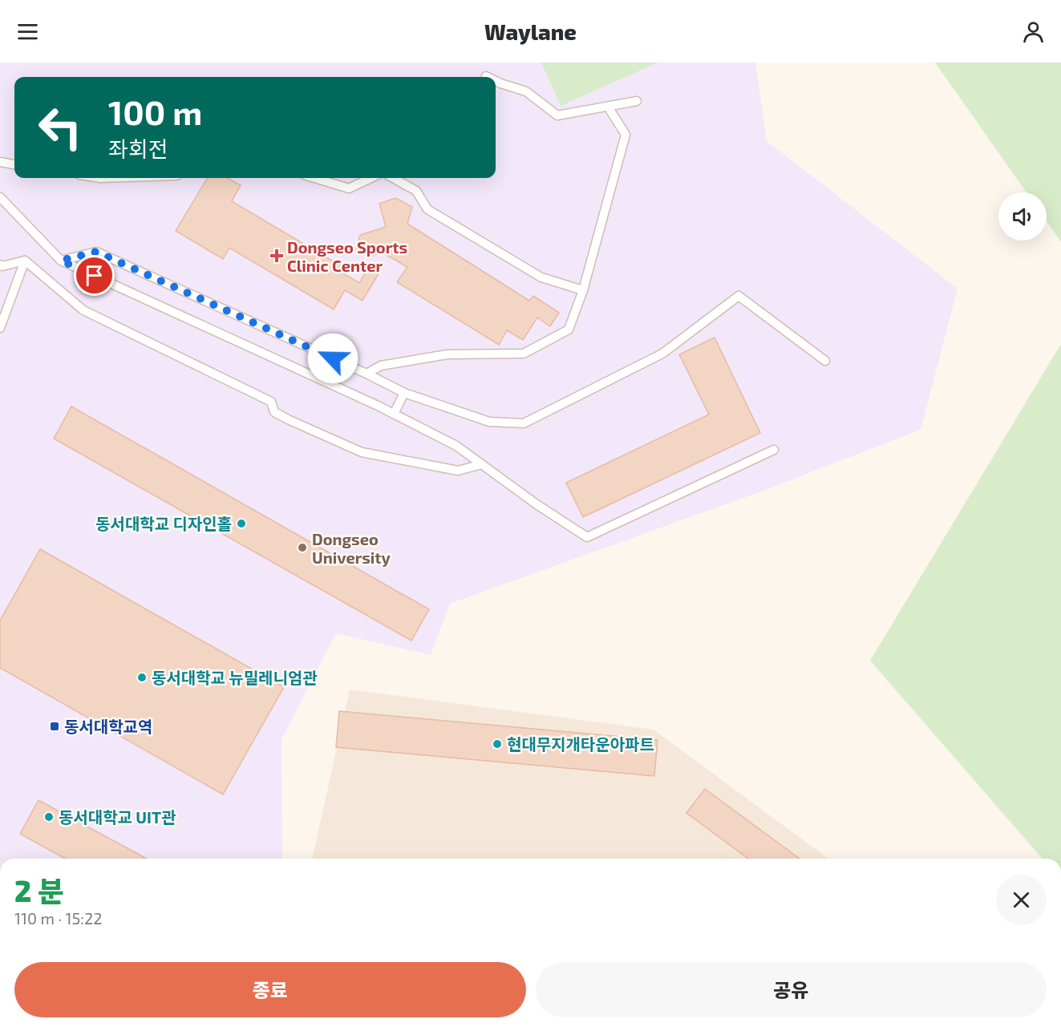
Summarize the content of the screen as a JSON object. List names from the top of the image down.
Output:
{
  "places": {
    "health": ["Dongseo Sports Clinic Center"],
    "other": [
      "동서대학교 디자인홀",
      "Dongseo University",
      "동서대학교 뉴밀레니엄관",
      "현대무지개타운아파트",
      "동서대학교 UIT관"
    ],
    "transit": ["동서대학교역"]
  },
  "page": {
    "header": "Waylane",
    "turn": ["100 m", "좌회전"],
    "heading": ["2 분", "110 m · 15:22"],
    "buttons": ["종료", "공유"]
  }
}
